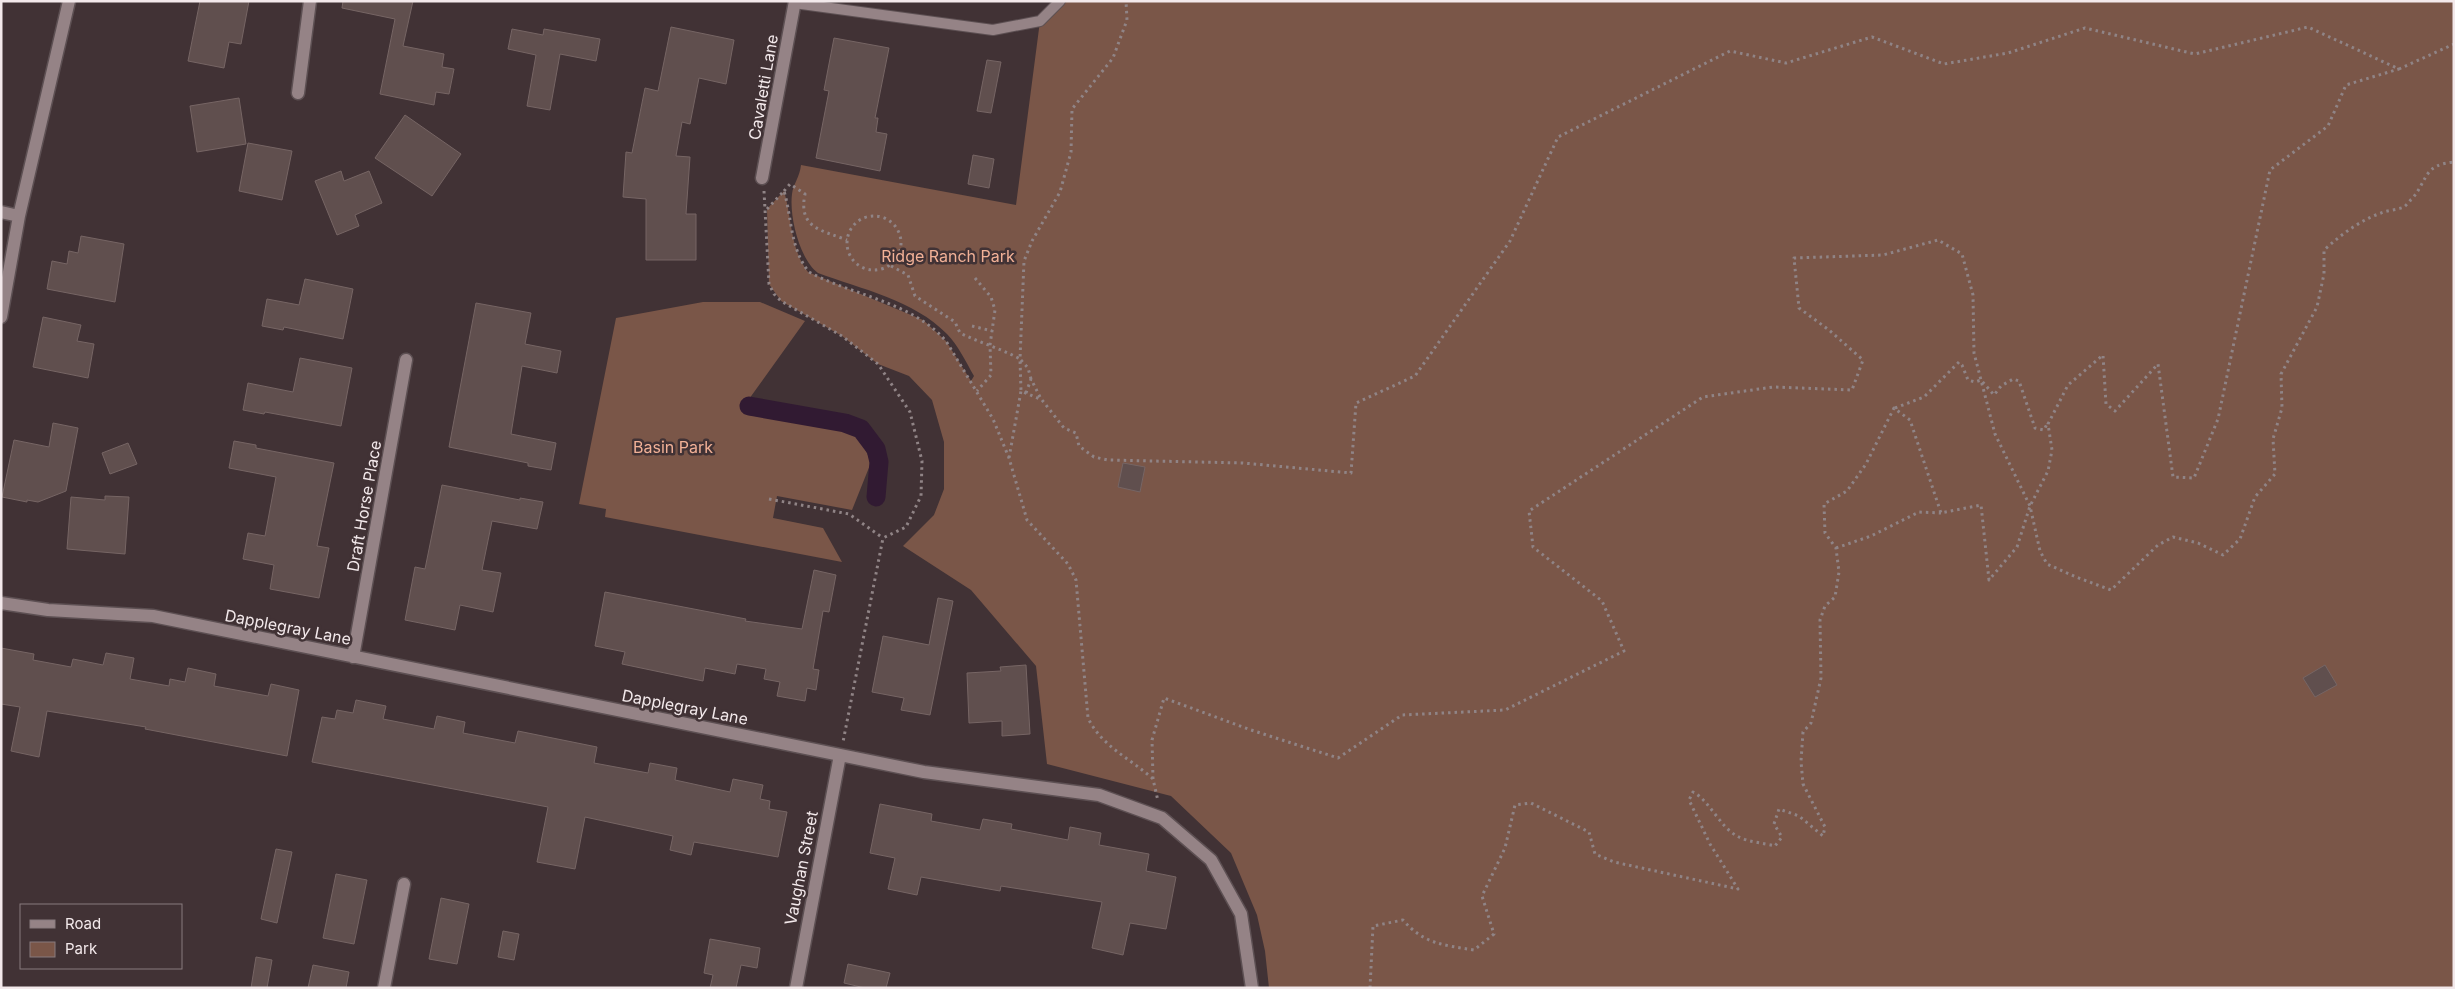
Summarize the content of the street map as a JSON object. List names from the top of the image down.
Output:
{
  "streets": {
    "street": [
      "Cavaletti Lane",
      "Draft Horse Place",
      "Dapplegray Lane",
      "Vaughan Street"
    ]
  },
  "crossings": [
    ["Draft Horse Place", "Dapplegray Lane"],
    ["Dapplegray Lane", "Vaughan Street"]
  ],
  "parks": ["Ridge Ranch Park", "Basin Park"],
  "legend": ["Road", "Park"]
}
